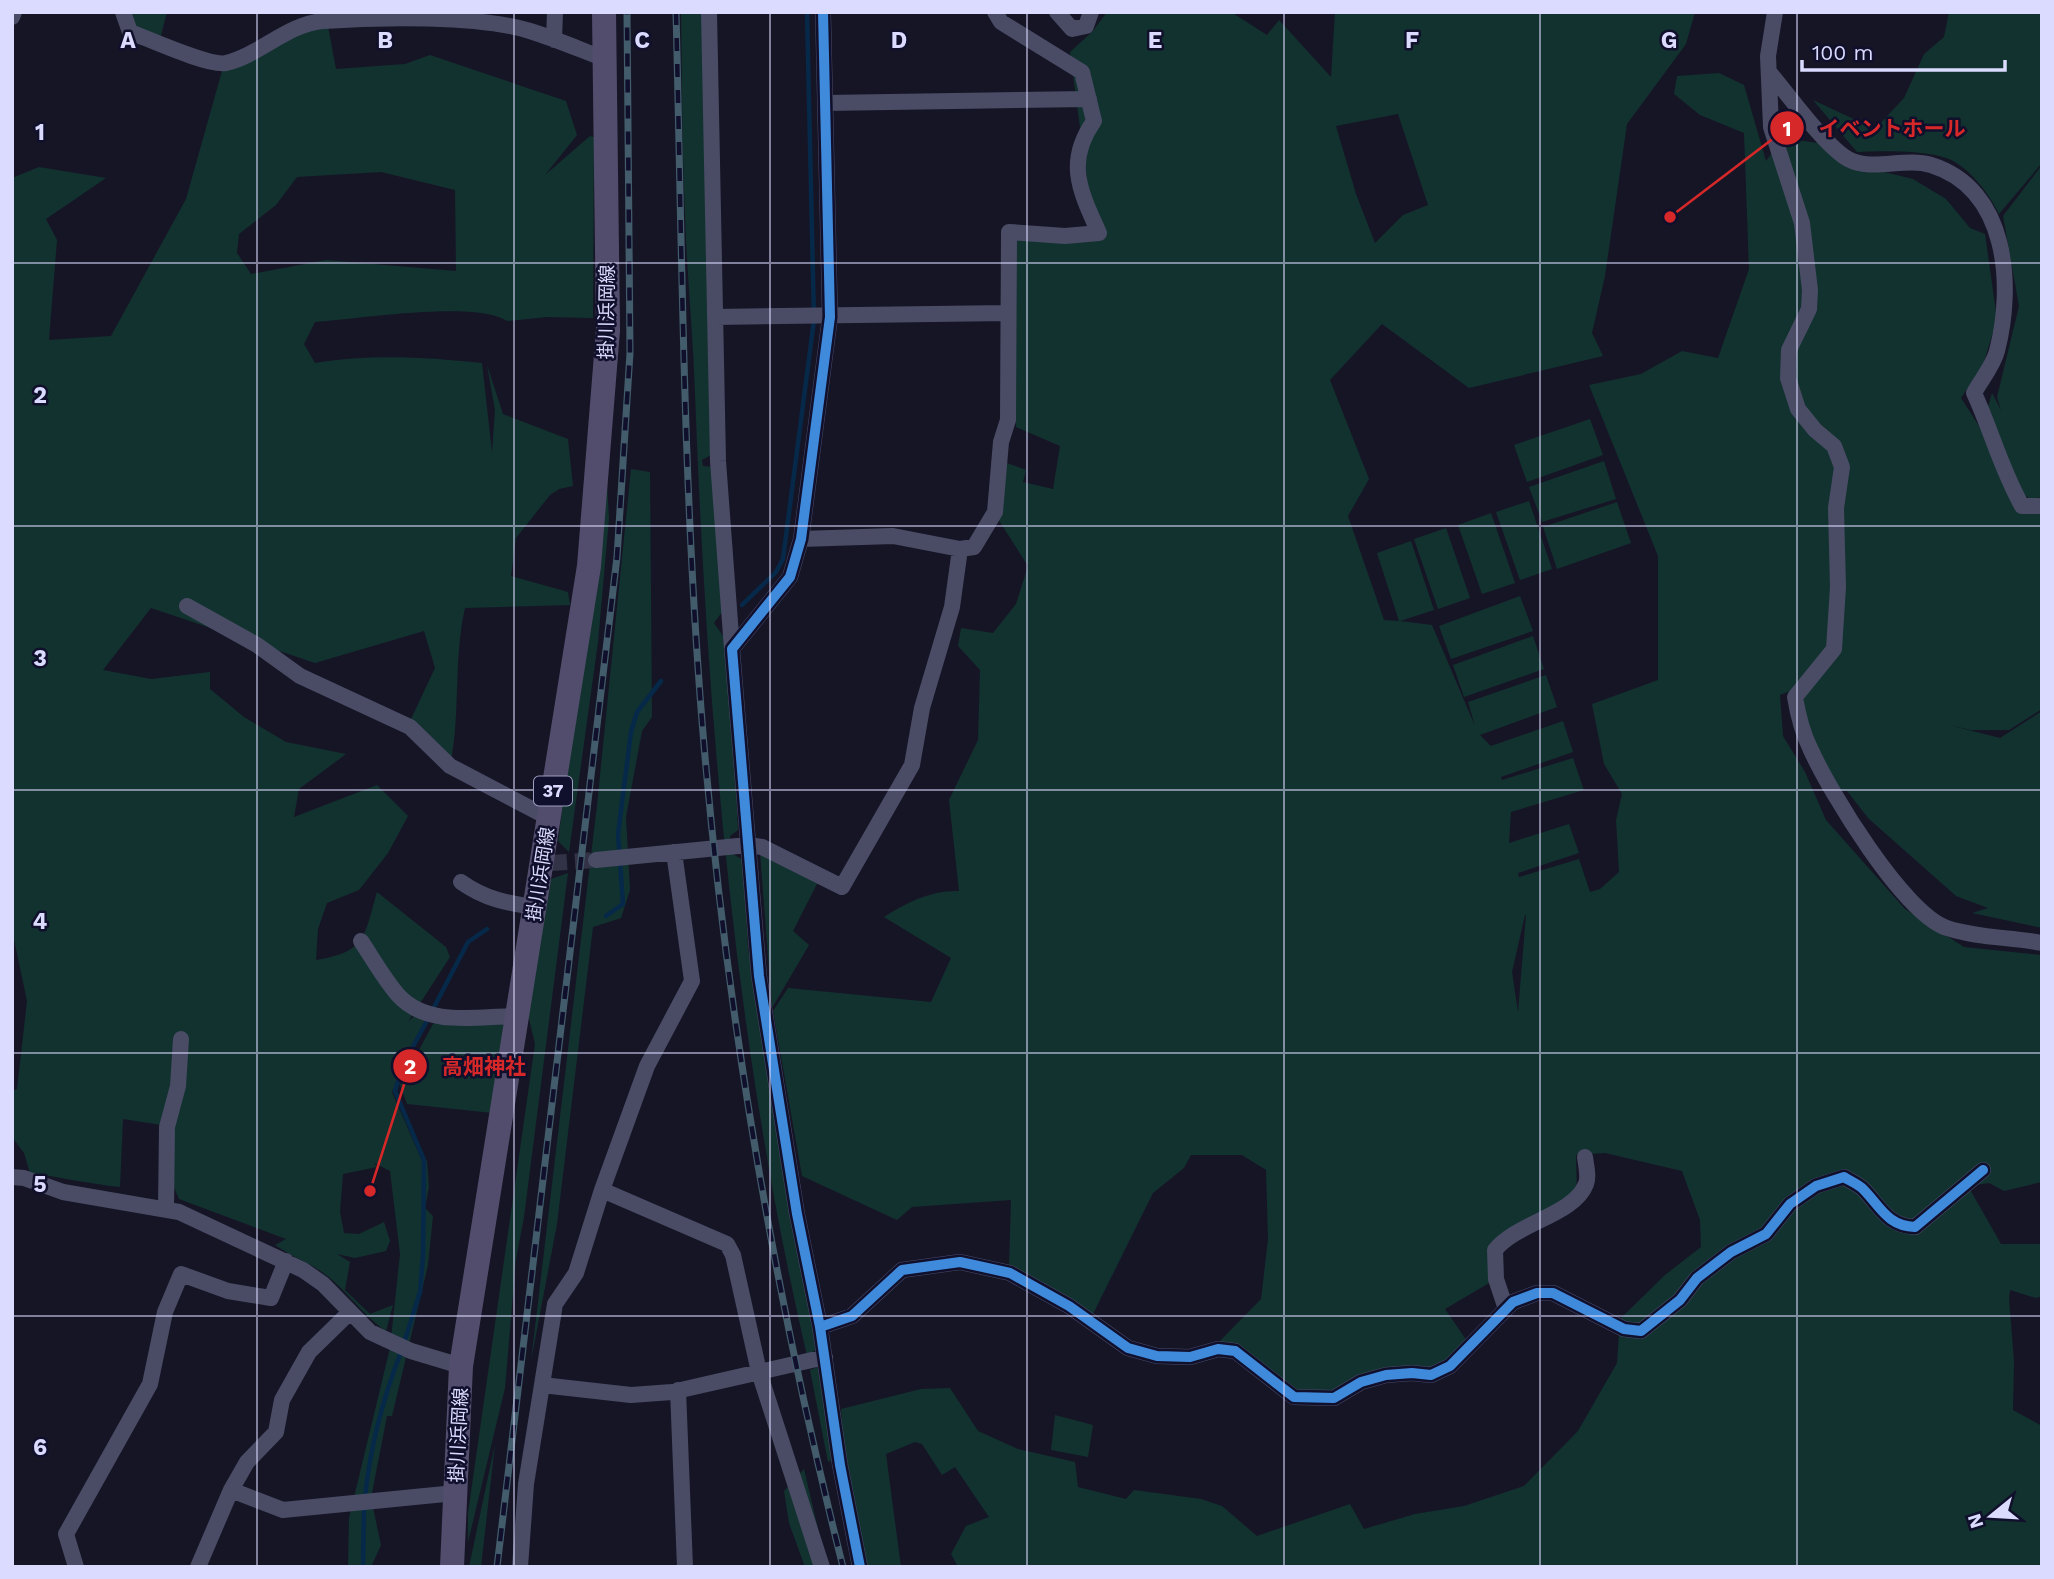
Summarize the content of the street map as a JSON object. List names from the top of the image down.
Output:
{
  "streets": {
    "main road": ["掛川浜岡線", "37"]
  },
  "places": ["イベントホール", "高畑神社"],
  "scale_bar": "100 m",
  "north": "left",
  "grid": {
    "columns": [
      "A",
      "B",
      "C",
      "D",
      "E",
      "F",
      "G"
    ],
    "rows": [
      "1",
      "2",
      "3",
      "4",
      "5",
      "6"
    ]
  }
}
